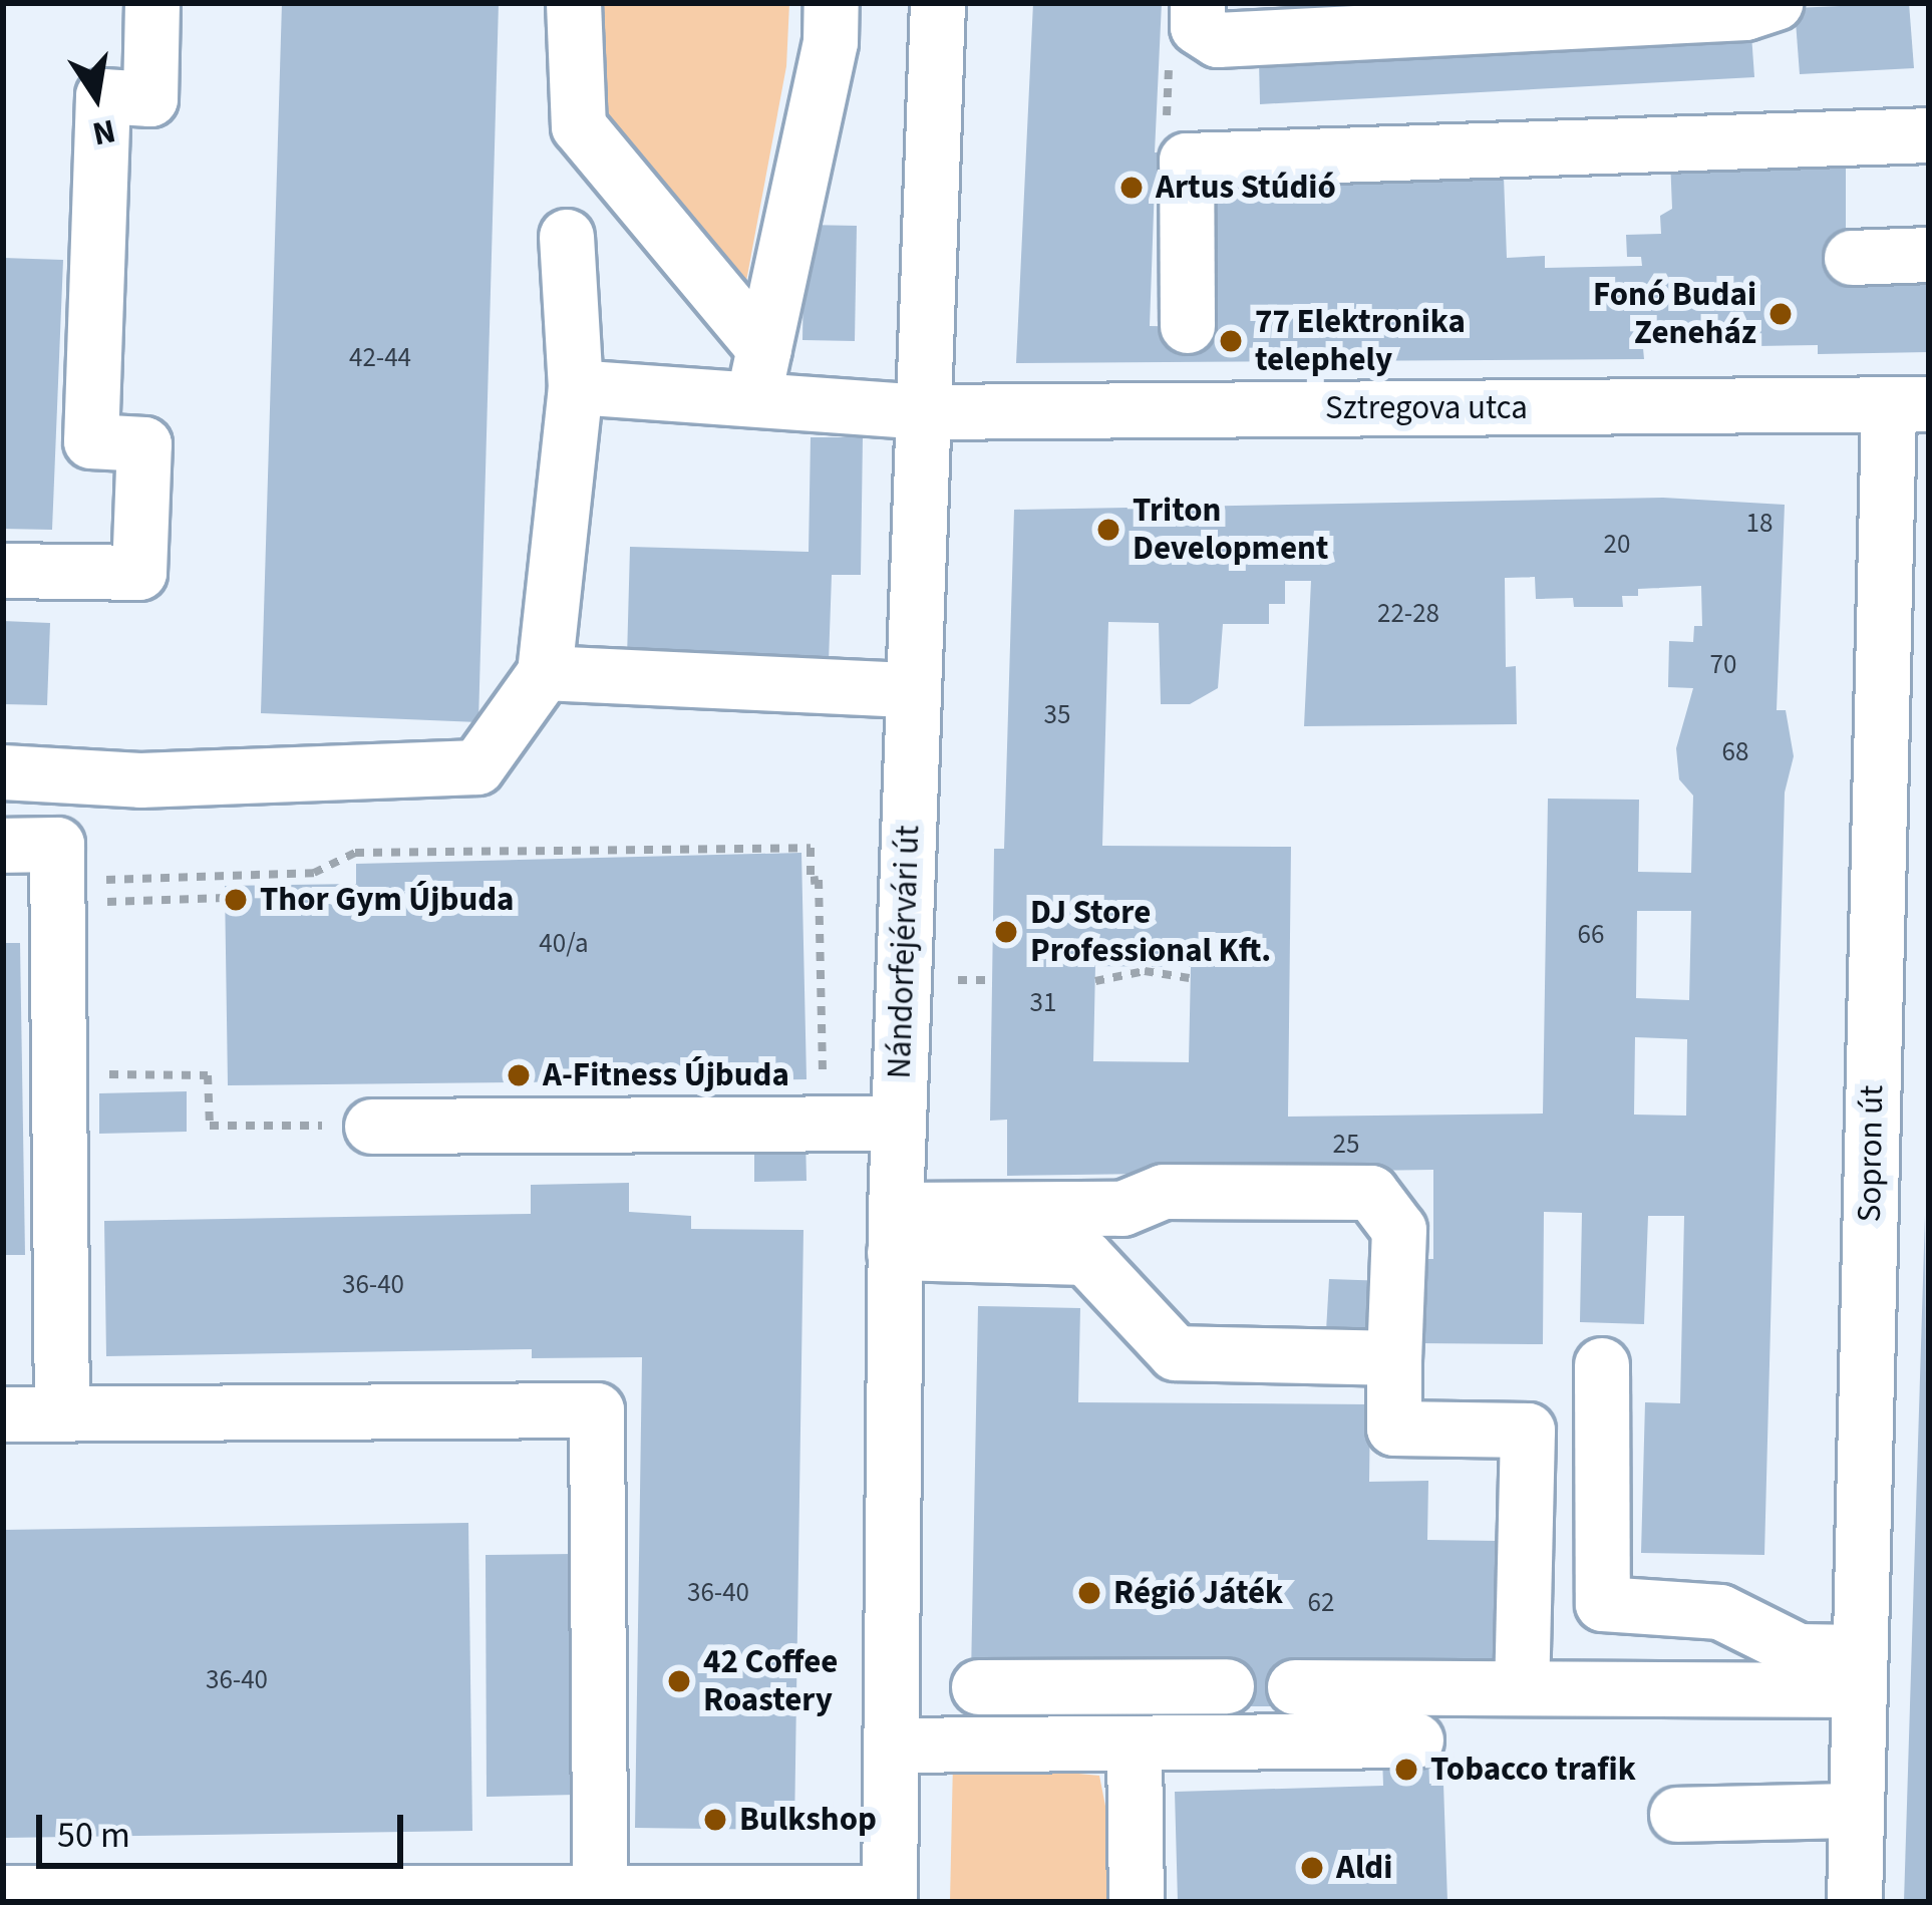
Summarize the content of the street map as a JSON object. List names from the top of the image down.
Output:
{
  "streets": {
    "street": ["Sztregova utca", "Nándorfejérvári út", "Sopron út"]
  },
  "crossings": [
    ["Sztregova utca", "Nándorfejérvári út"],
    ["Sztregova utca", "Sopron út"]
  ],
  "places": [
    "Artus Stúdió",
    "Fonó Budai Zeneház",
    "77 Elektronika telephely",
    "Triton Development",
    "Thor Gym Újbuda",
    "DJ Store Professional Kft.",
    "A-Fitness Újbuda",
    "Régió Játék",
    "42 Coffee Roastery",
    "Tobacco trafik",
    "Bulkshop",
    "Aldi"
  ],
  "house_numbers": [
    "42-44",
    "18",
    "20",
    "22-28",
    "70",
    "35",
    "68",
    "66",
    "40/a",
    "31",
    "25",
    "36-40",
    "36-40",
    "62",
    "36-40"
  ],
  "scale_bar": "50 m",
  "north": "bottom"
}
